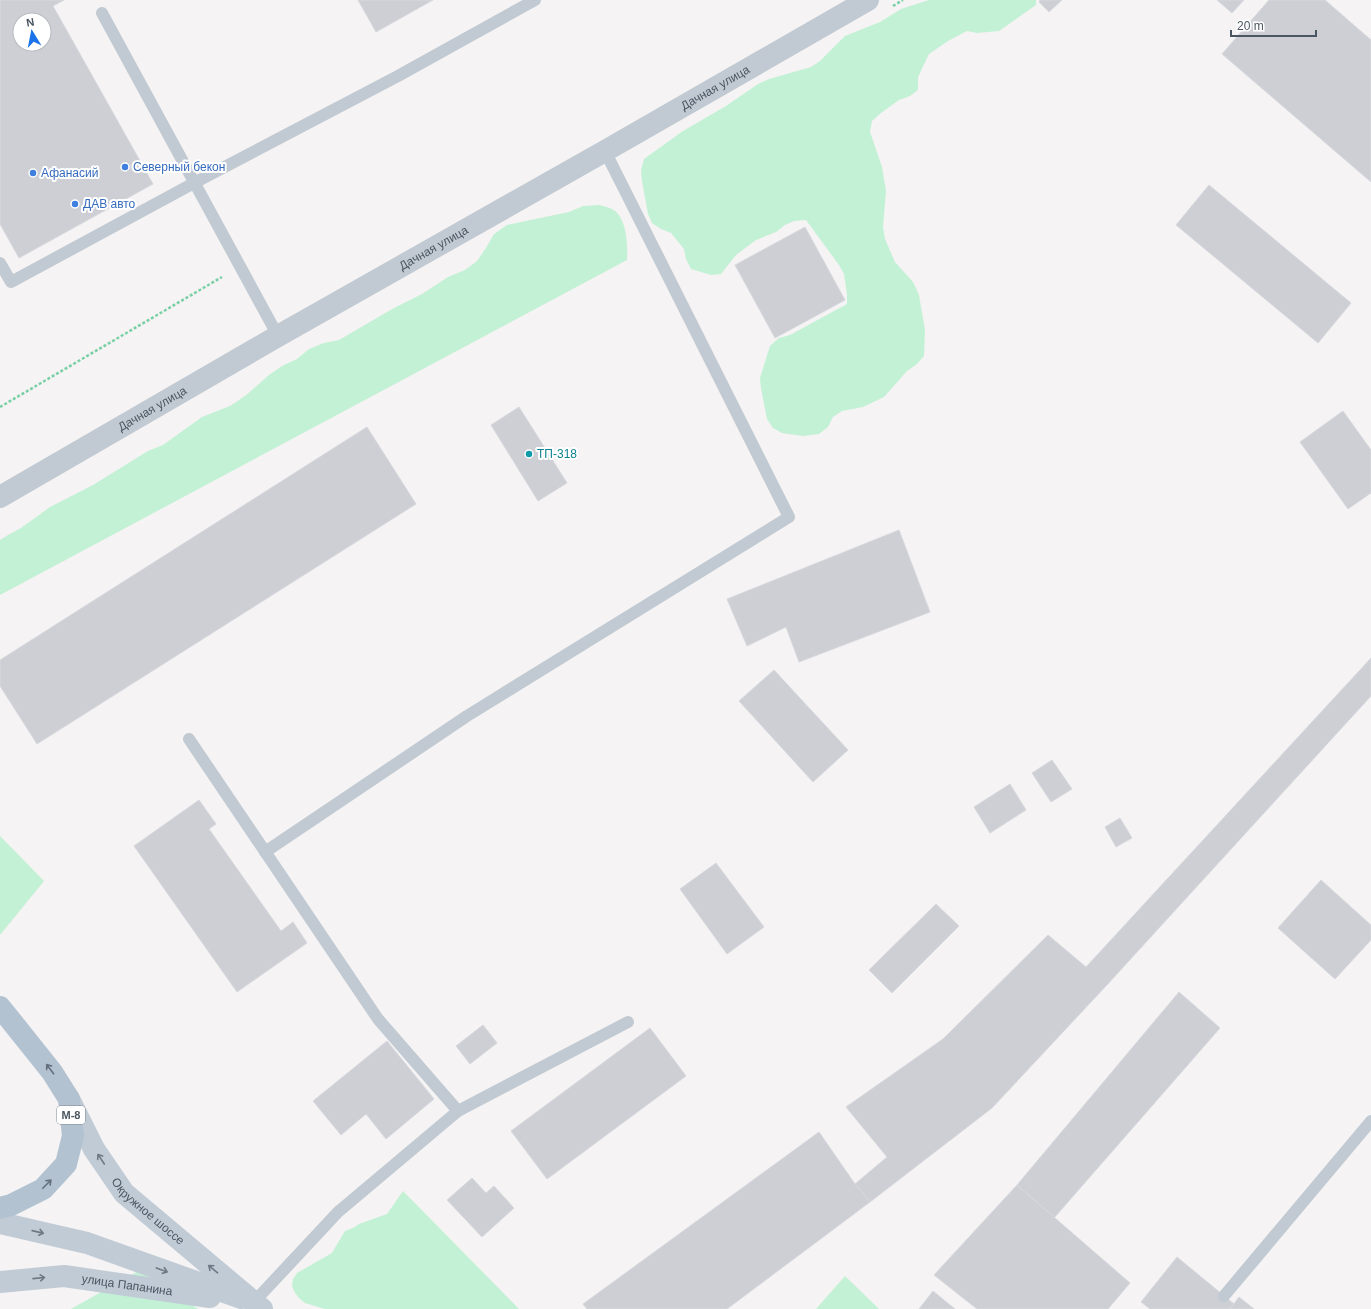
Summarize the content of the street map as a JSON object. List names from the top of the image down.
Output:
{
  "streets": {
    "main road": ["М-8", "Окружное шоссе", "улица Папанина"],
    "street": ["Дачная улица"]
  },
  "crossings": [
    ["Окружное шоссе", "улица Папанина"]
  ],
  "one_way": ["Окружное шоссе"],
  "places": [
    "Северный бекон",
    "Афанасий",
    "ДАВ авто",
    "ТП-318"
  ],
  "scale_bar": "20 m",
  "north": "top"
}
